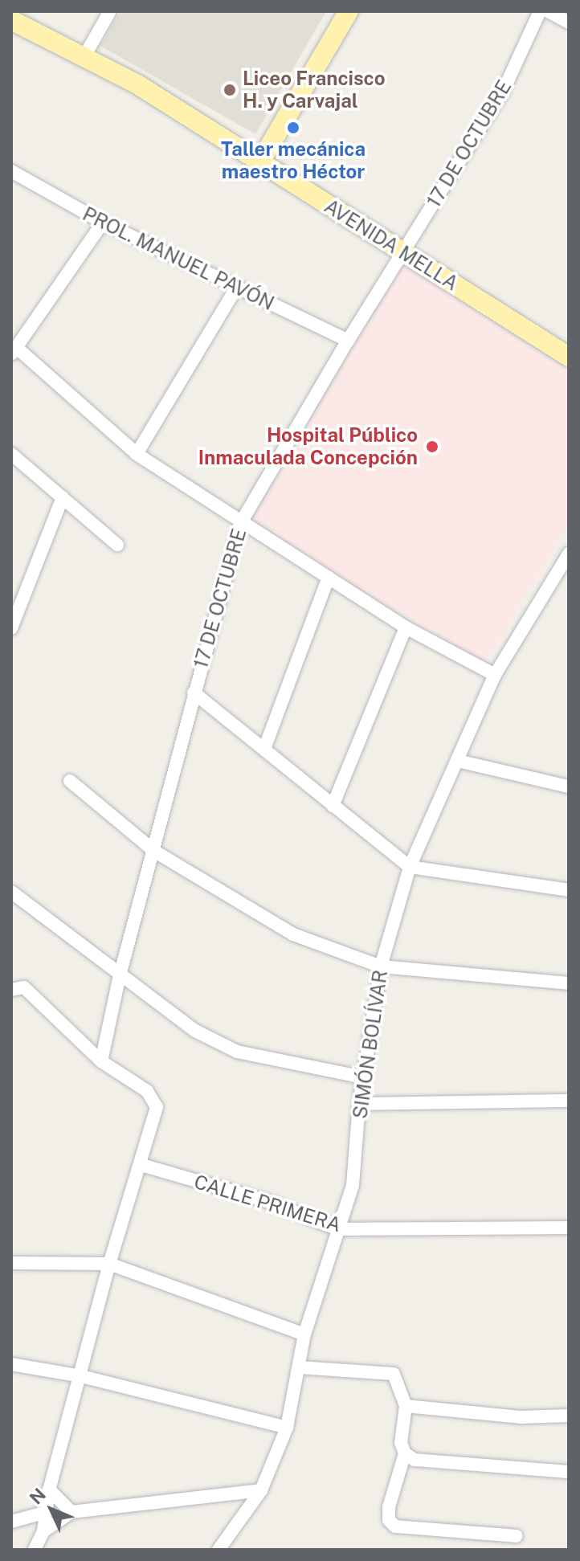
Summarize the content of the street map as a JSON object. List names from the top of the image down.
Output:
{
  "streets": {
    "main road": ["AVENIDA MELLA"],
    "street": [
      "17 DE OCTUBRE",
      "PROL. MANUEL PAVÓN",
      "SIMÓN BOLÍVAR",
      "CALLE PRIMERA"
    ]
  },
  "crossings": [
    ["17 DE OCTUBRE", "AVENIDA MELLA"],
    ["17 DE OCTUBRE", "PROL. MANUEL PAVÓN"],
    ["SIMÓN BOLÍVAR", "CALLE PRIMERA"]
  ],
  "places": ["Liceo Francisco H. y Carvajal", "Taller mecánica maestro Héctor", "Hospital Público Inmaculada Concepción"],
  "north": "top left"
}
